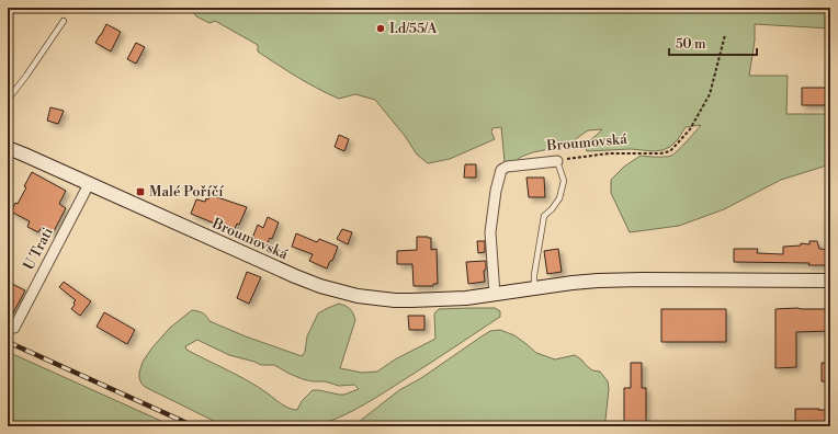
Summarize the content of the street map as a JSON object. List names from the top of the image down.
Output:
{
  "streets": {
    "main road": ["Broumovská"],
    "street": ["U Trati"]
  },
  "crossings": [
    ["Broumovská", "U Trati"]
  ],
  "places": {
    "other": ["I.d/55/A"],
    "transit": ["Malé Poříčí"]
  },
  "scale_bar": "50 m"
}
